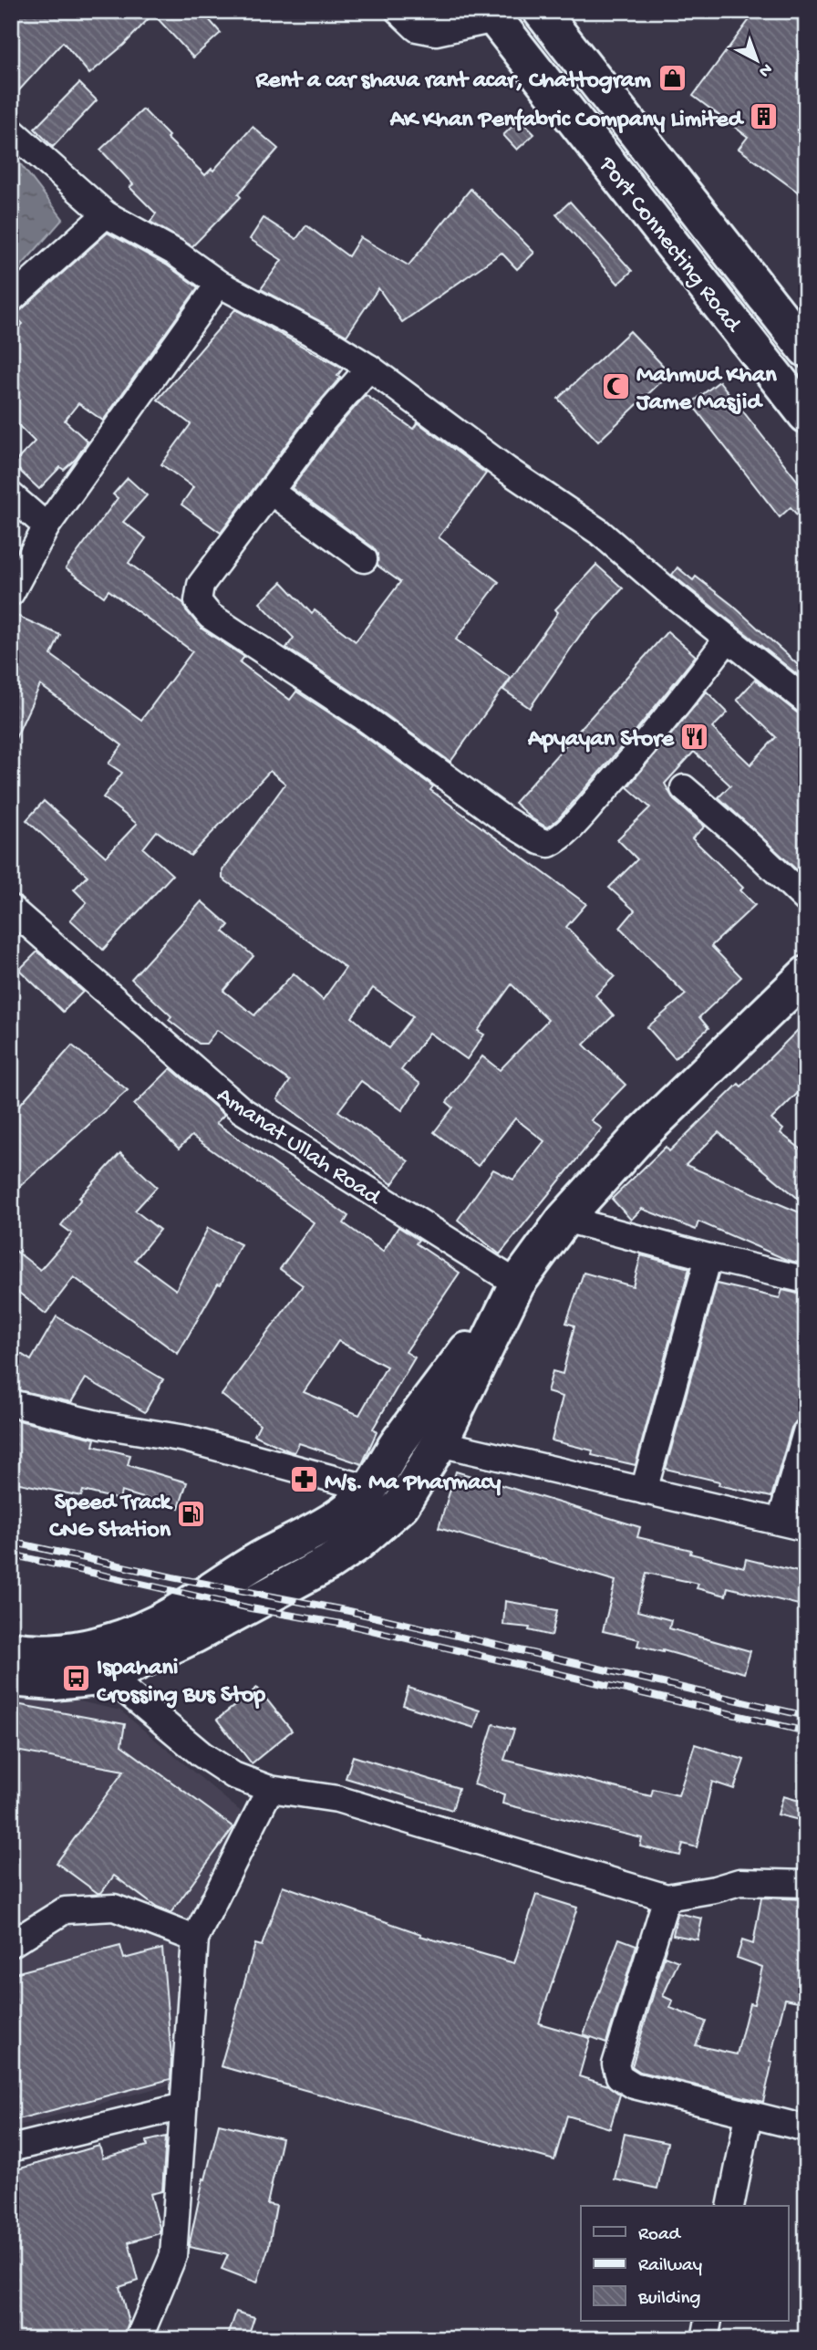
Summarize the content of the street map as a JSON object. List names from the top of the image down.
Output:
{
  "streets": {
    "highway": ["Port Connecting Road"],
    "street": ["Amanat Ullah Road"]
  },
  "places": {
    "shop": ["Rent a car shava rant acar, Chattogram"],
    "building": ["AK Khan Penfabric Company Limited"],
    "mosque": ["Mahmud Khan Jame Masjid"],
    "restaurant": ["Apyayan Store"],
    "pharmacy": ["M/s. Ma Pharmacy"],
    "fuel station": ["Speed Track CNG Station"],
    "bus stop": ["Ispahani Crossing Bus Stop"]
  },
  "legend": ["Road", "Railway", "Building"],
  "north": "bottom right"
}
